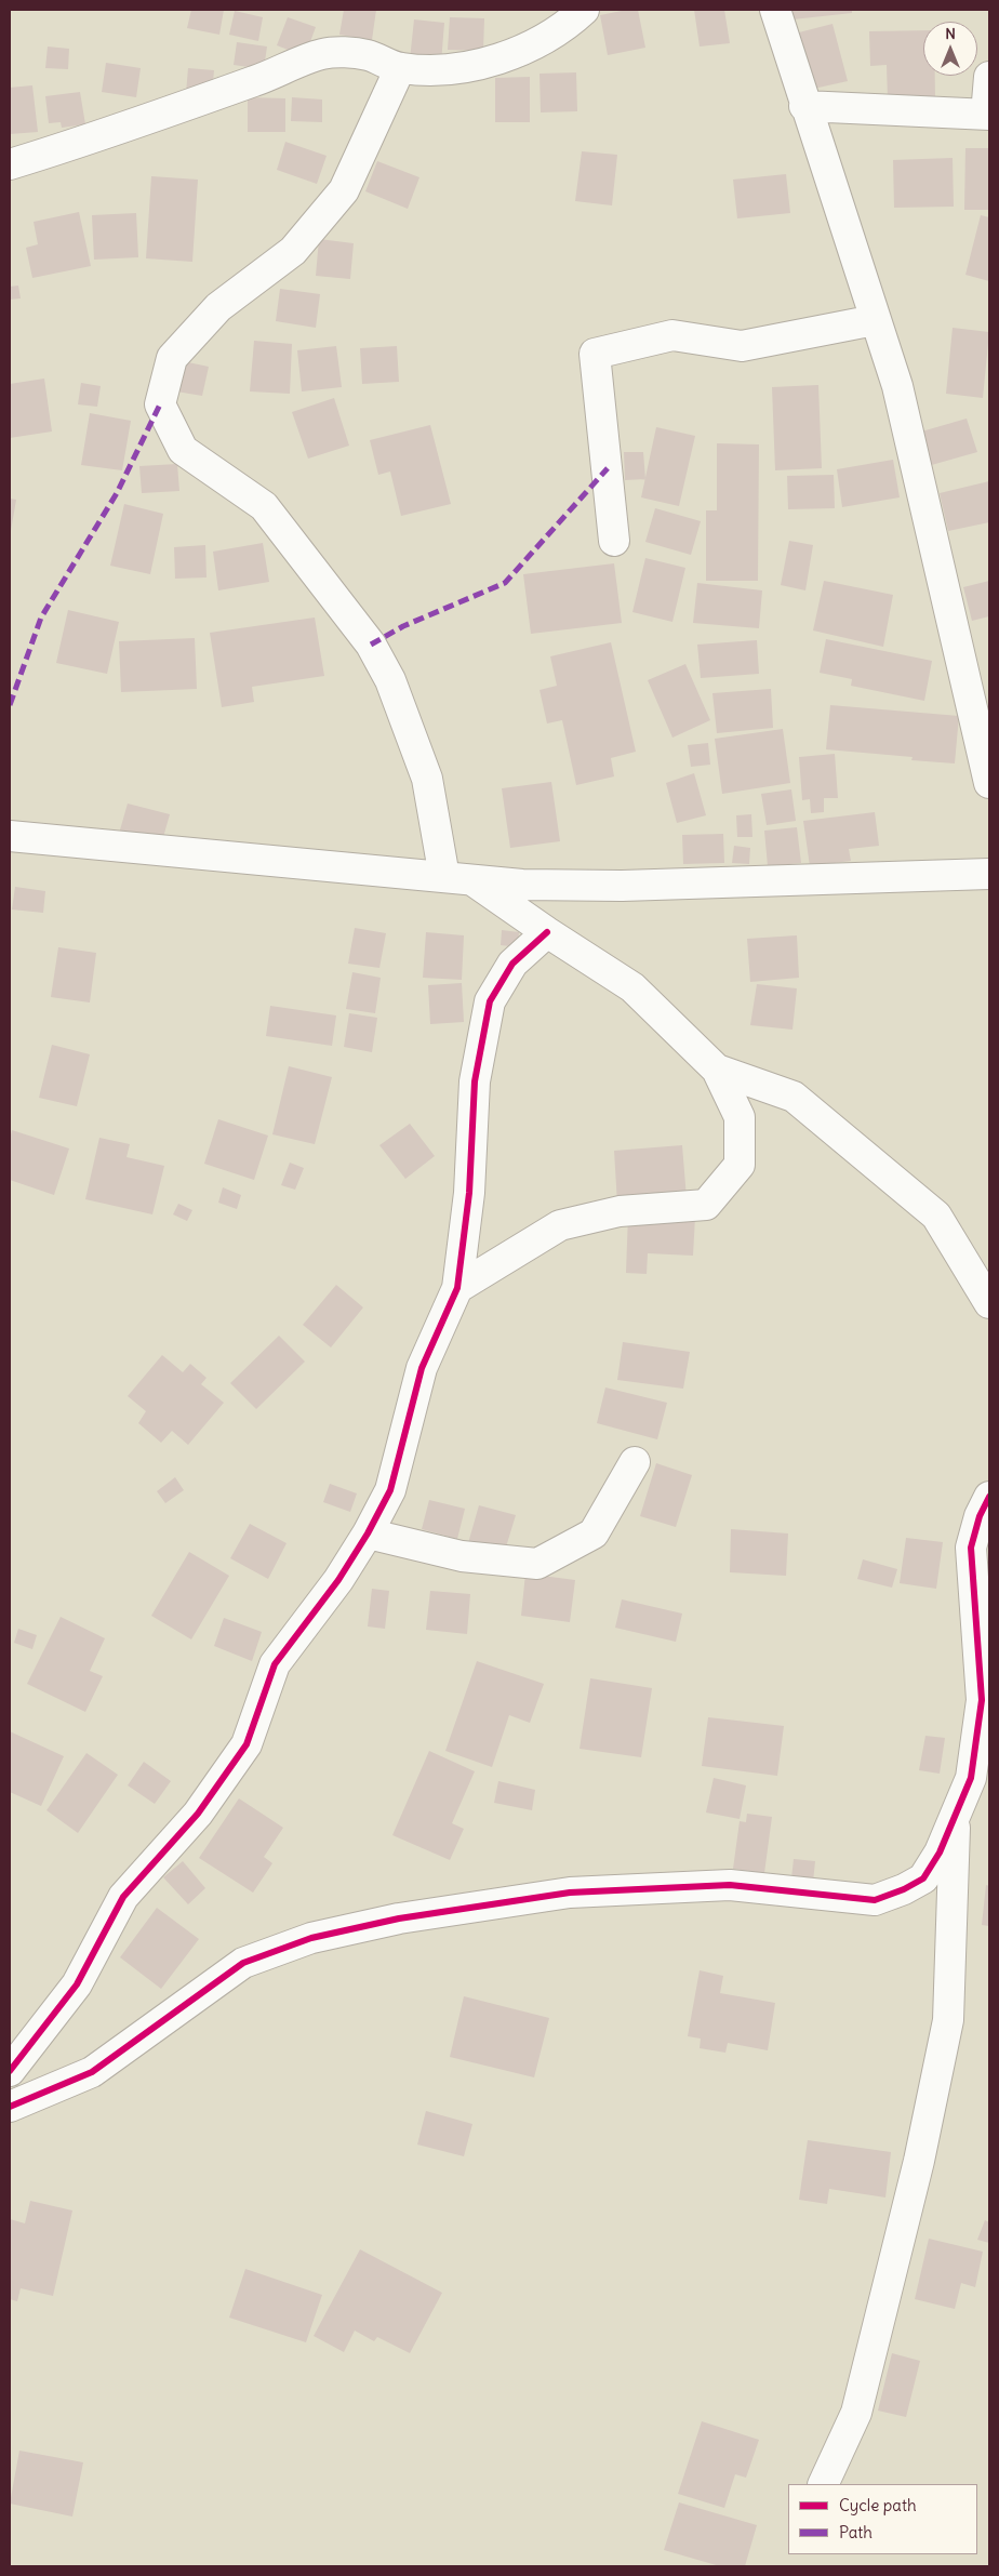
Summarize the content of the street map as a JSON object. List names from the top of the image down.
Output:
{
  "legend": ["Cycle path", "Path"],
  "north": "top"
}
